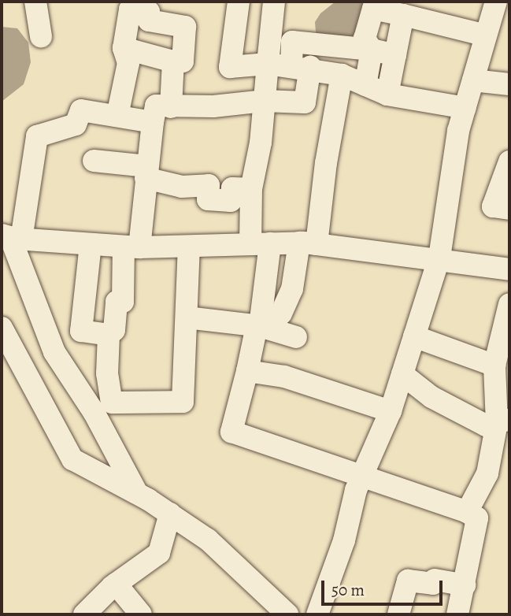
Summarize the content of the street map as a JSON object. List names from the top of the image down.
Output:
{
  "scale_bar": "50 m"
}
